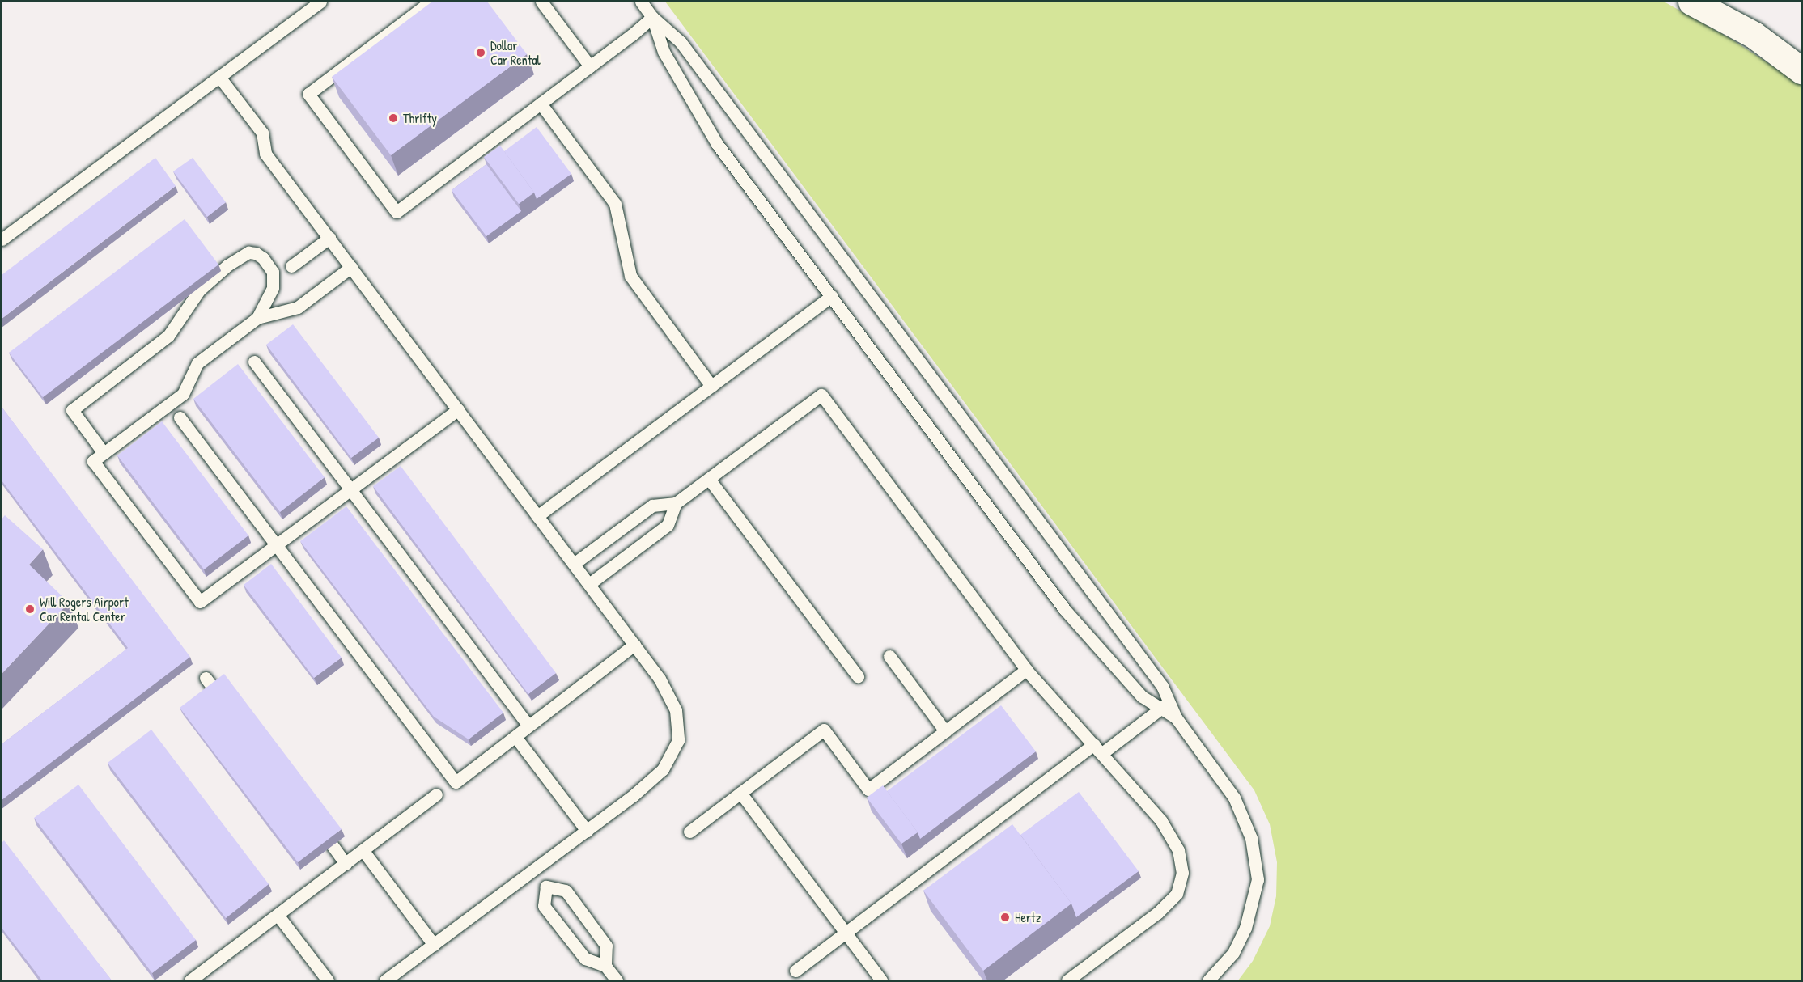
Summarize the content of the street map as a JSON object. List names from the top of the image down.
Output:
{
  "places": [
    "Dollar Car Rental",
    "Thrifty",
    "Will Rogers Airport Car Rental Center",
    "Hertz"
  ]
}
